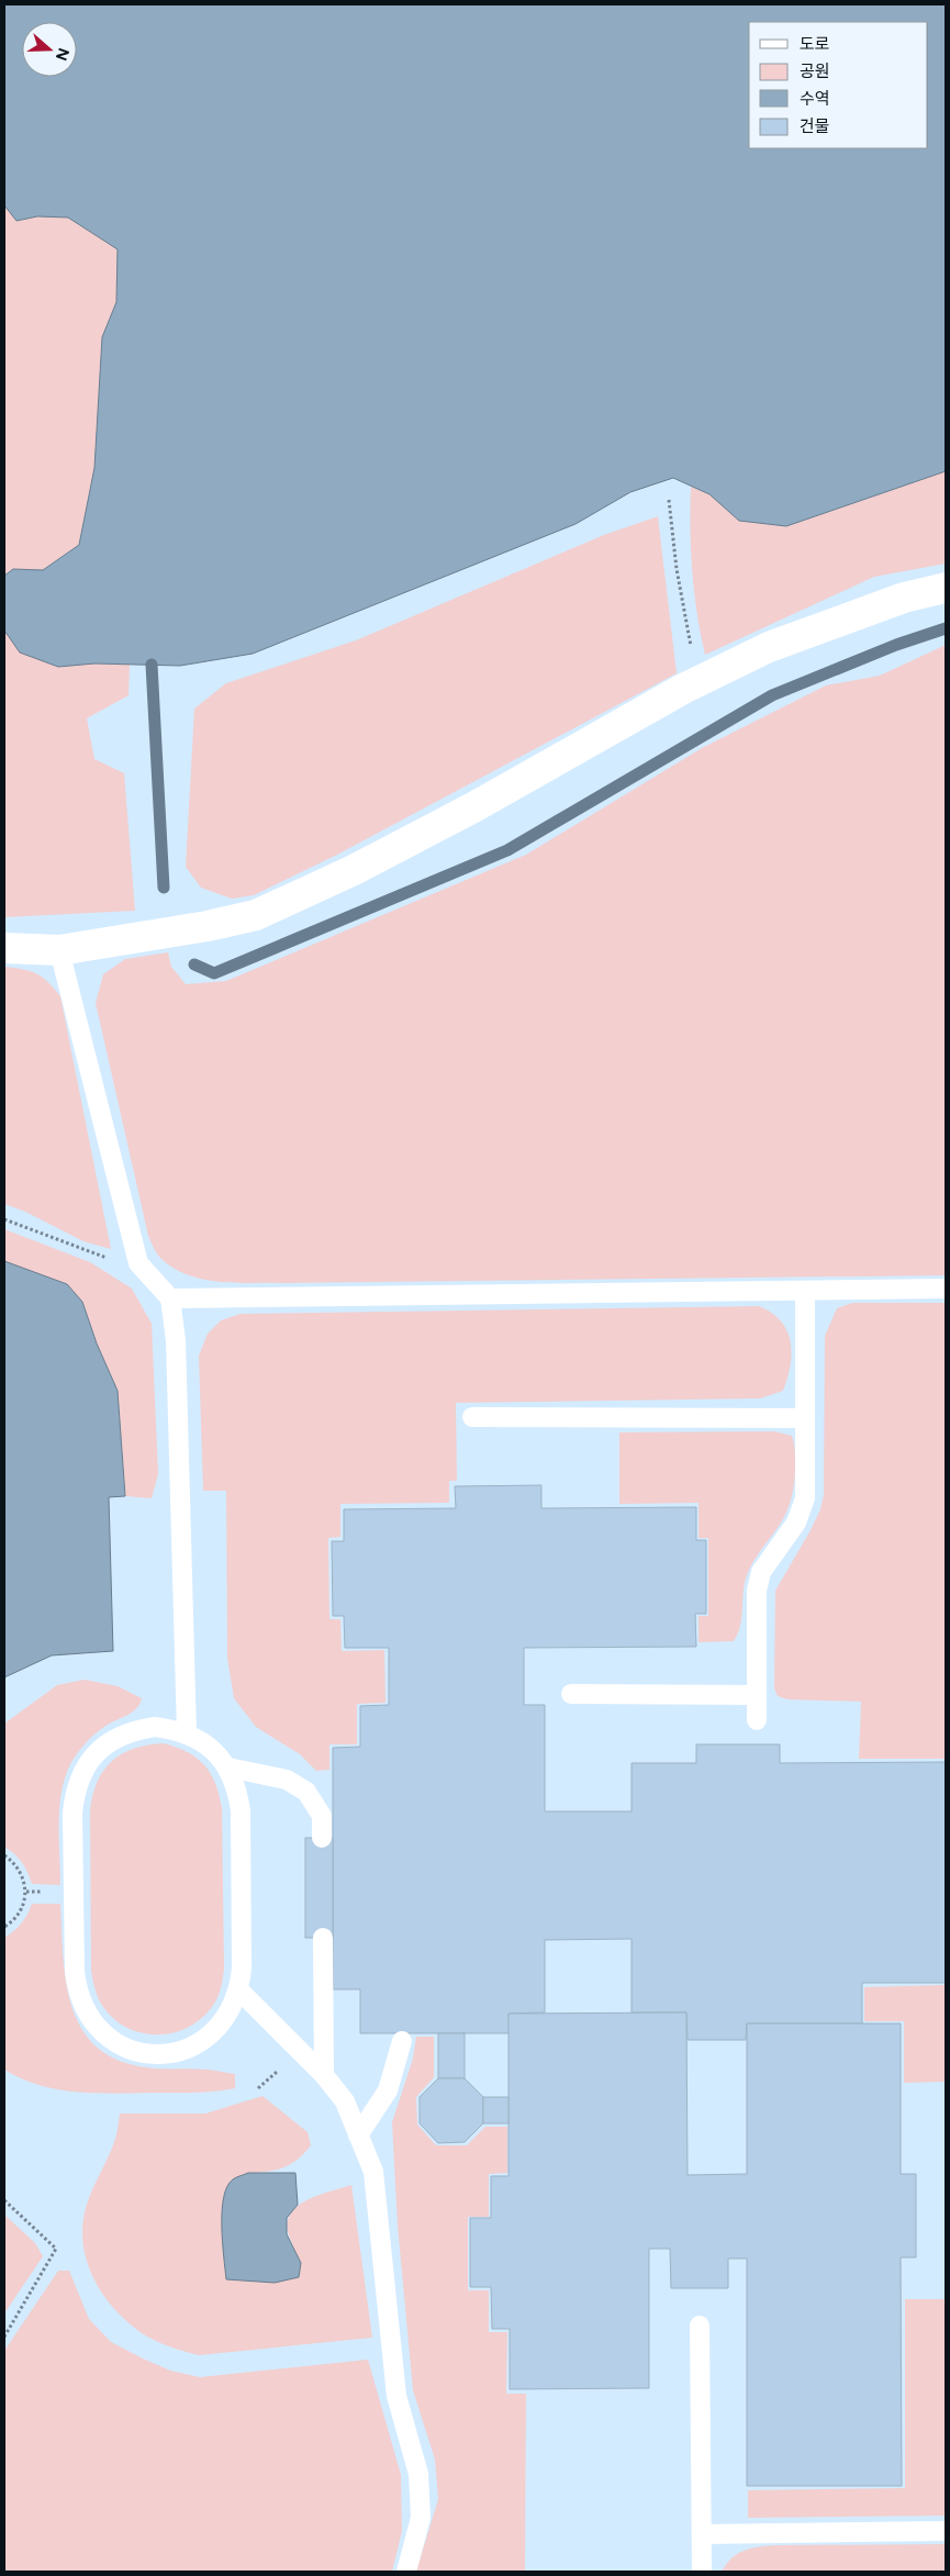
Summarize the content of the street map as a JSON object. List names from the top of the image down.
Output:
{
  "legend": [
    "도로",
    "공원",
    "수역",
    "건물"
  ],
  "north": "right"
}
